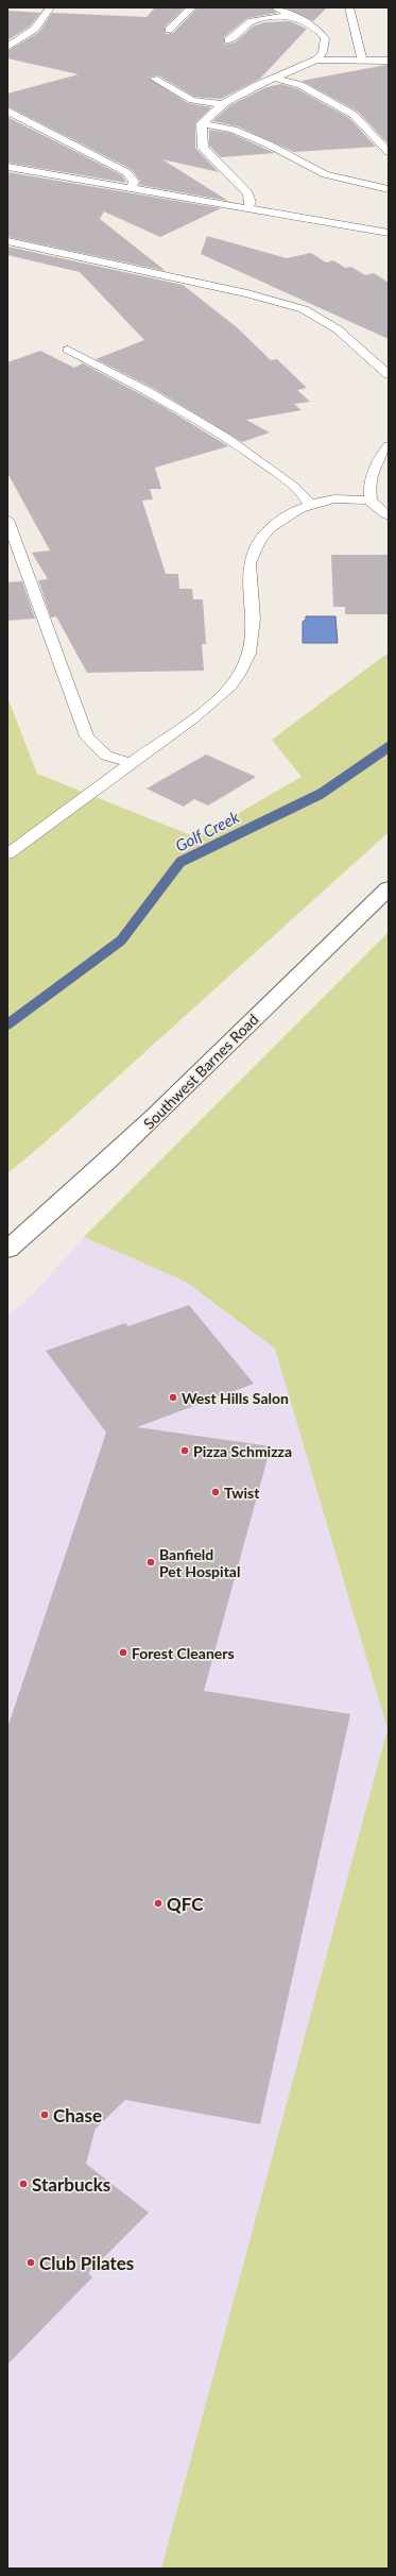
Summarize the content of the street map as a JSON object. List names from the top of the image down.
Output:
{
  "streets": {
    "main road": ["Southwest Barnes Road"]
  },
  "water": ["Golf Creek"],
  "places": [
    "West Hills Salon",
    "Pizza Schmizza",
    "Twist",
    "Banfield Pet Hospital",
    "Forest Cleaners",
    "QFC",
    "Chase",
    "Starbucks",
    "Club Pilates"
  ]
}
